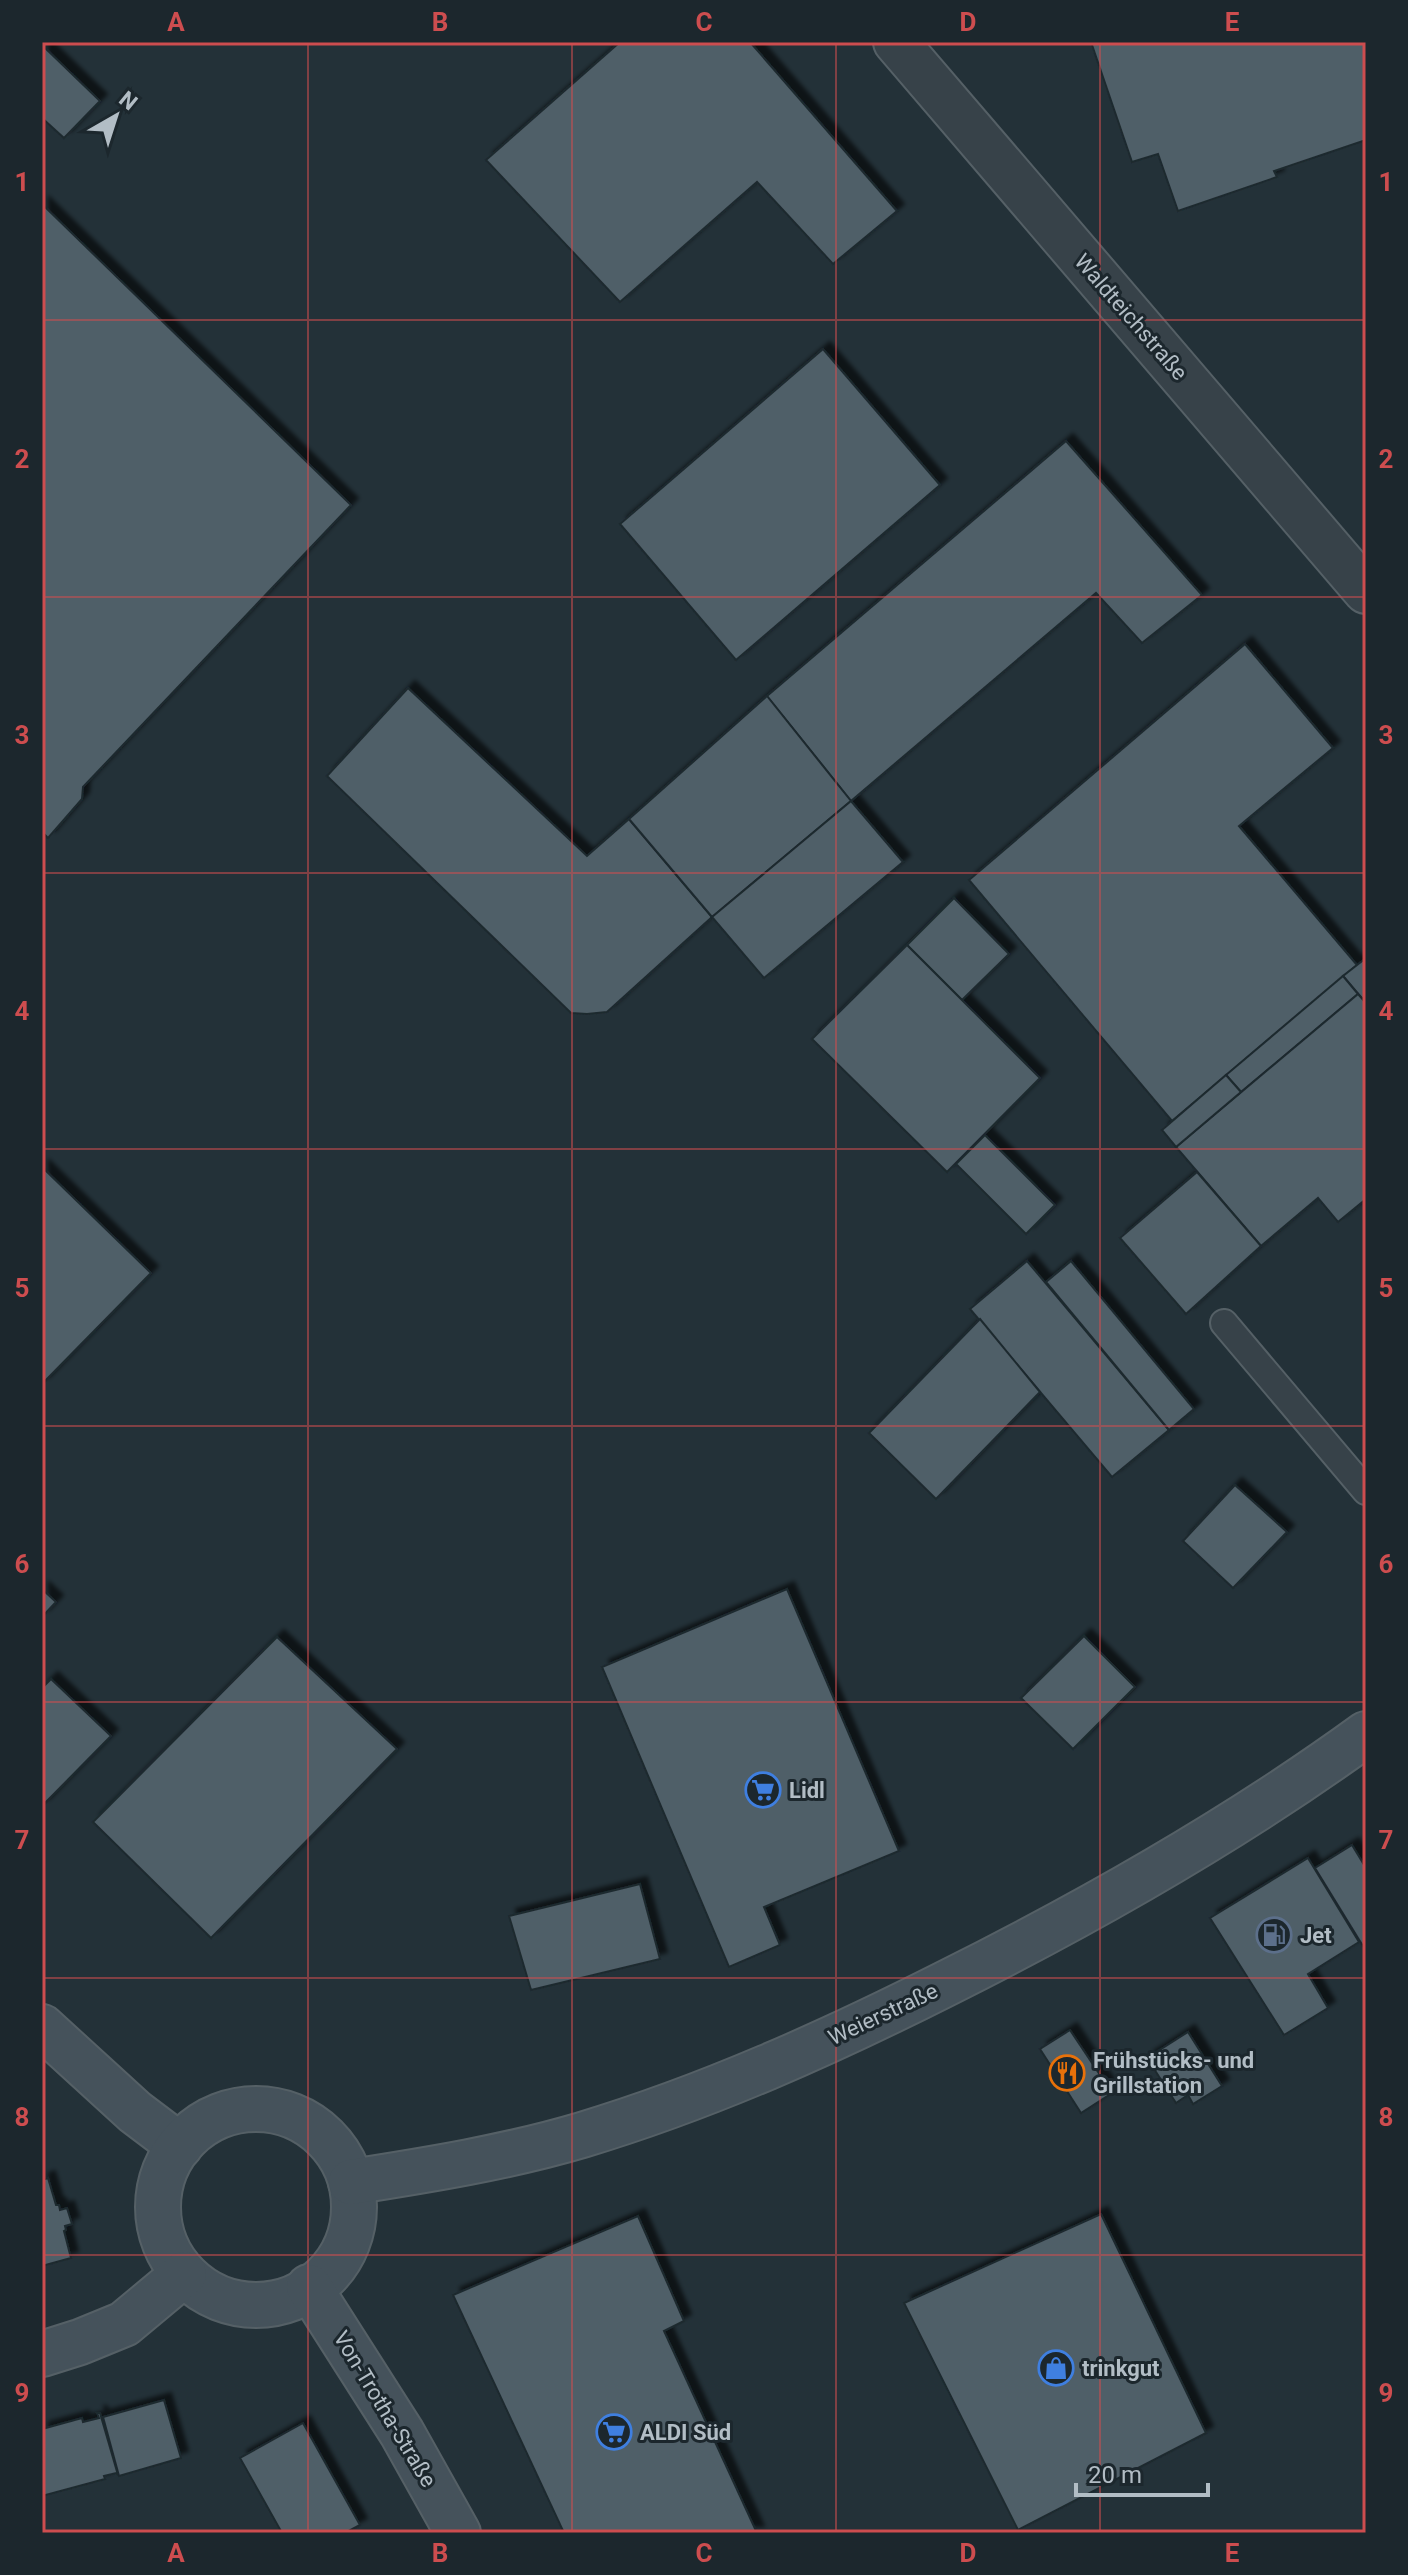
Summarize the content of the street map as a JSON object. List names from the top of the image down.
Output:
{
  "streets": {
    "main road": ["Weierstraße", "Von-Trotha-Straße"],
    "street": ["Waldteichstraße"]
  },
  "crossings": [
    ["Weierstraße", "Von-Trotha-Straße"]
  ],
  "places": {
    "supermarket": ["Lidl", "ALDI Süd"],
    "fuel station": ["Jet"],
    "restaurant": ["Frühstücks- und Grillstation"],
    "shop": ["trinkgut"]
  },
  "scale_bar": "20 m",
  "north": "top right",
  "grid": {
    "columns": [
      "A",
      "B",
      "C",
      "D",
      "E"
    ],
    "rows": [
      "1",
      "2",
      "3",
      "4",
      "5",
      "6",
      "7",
      "8",
      "9"
    ]
  }
}
